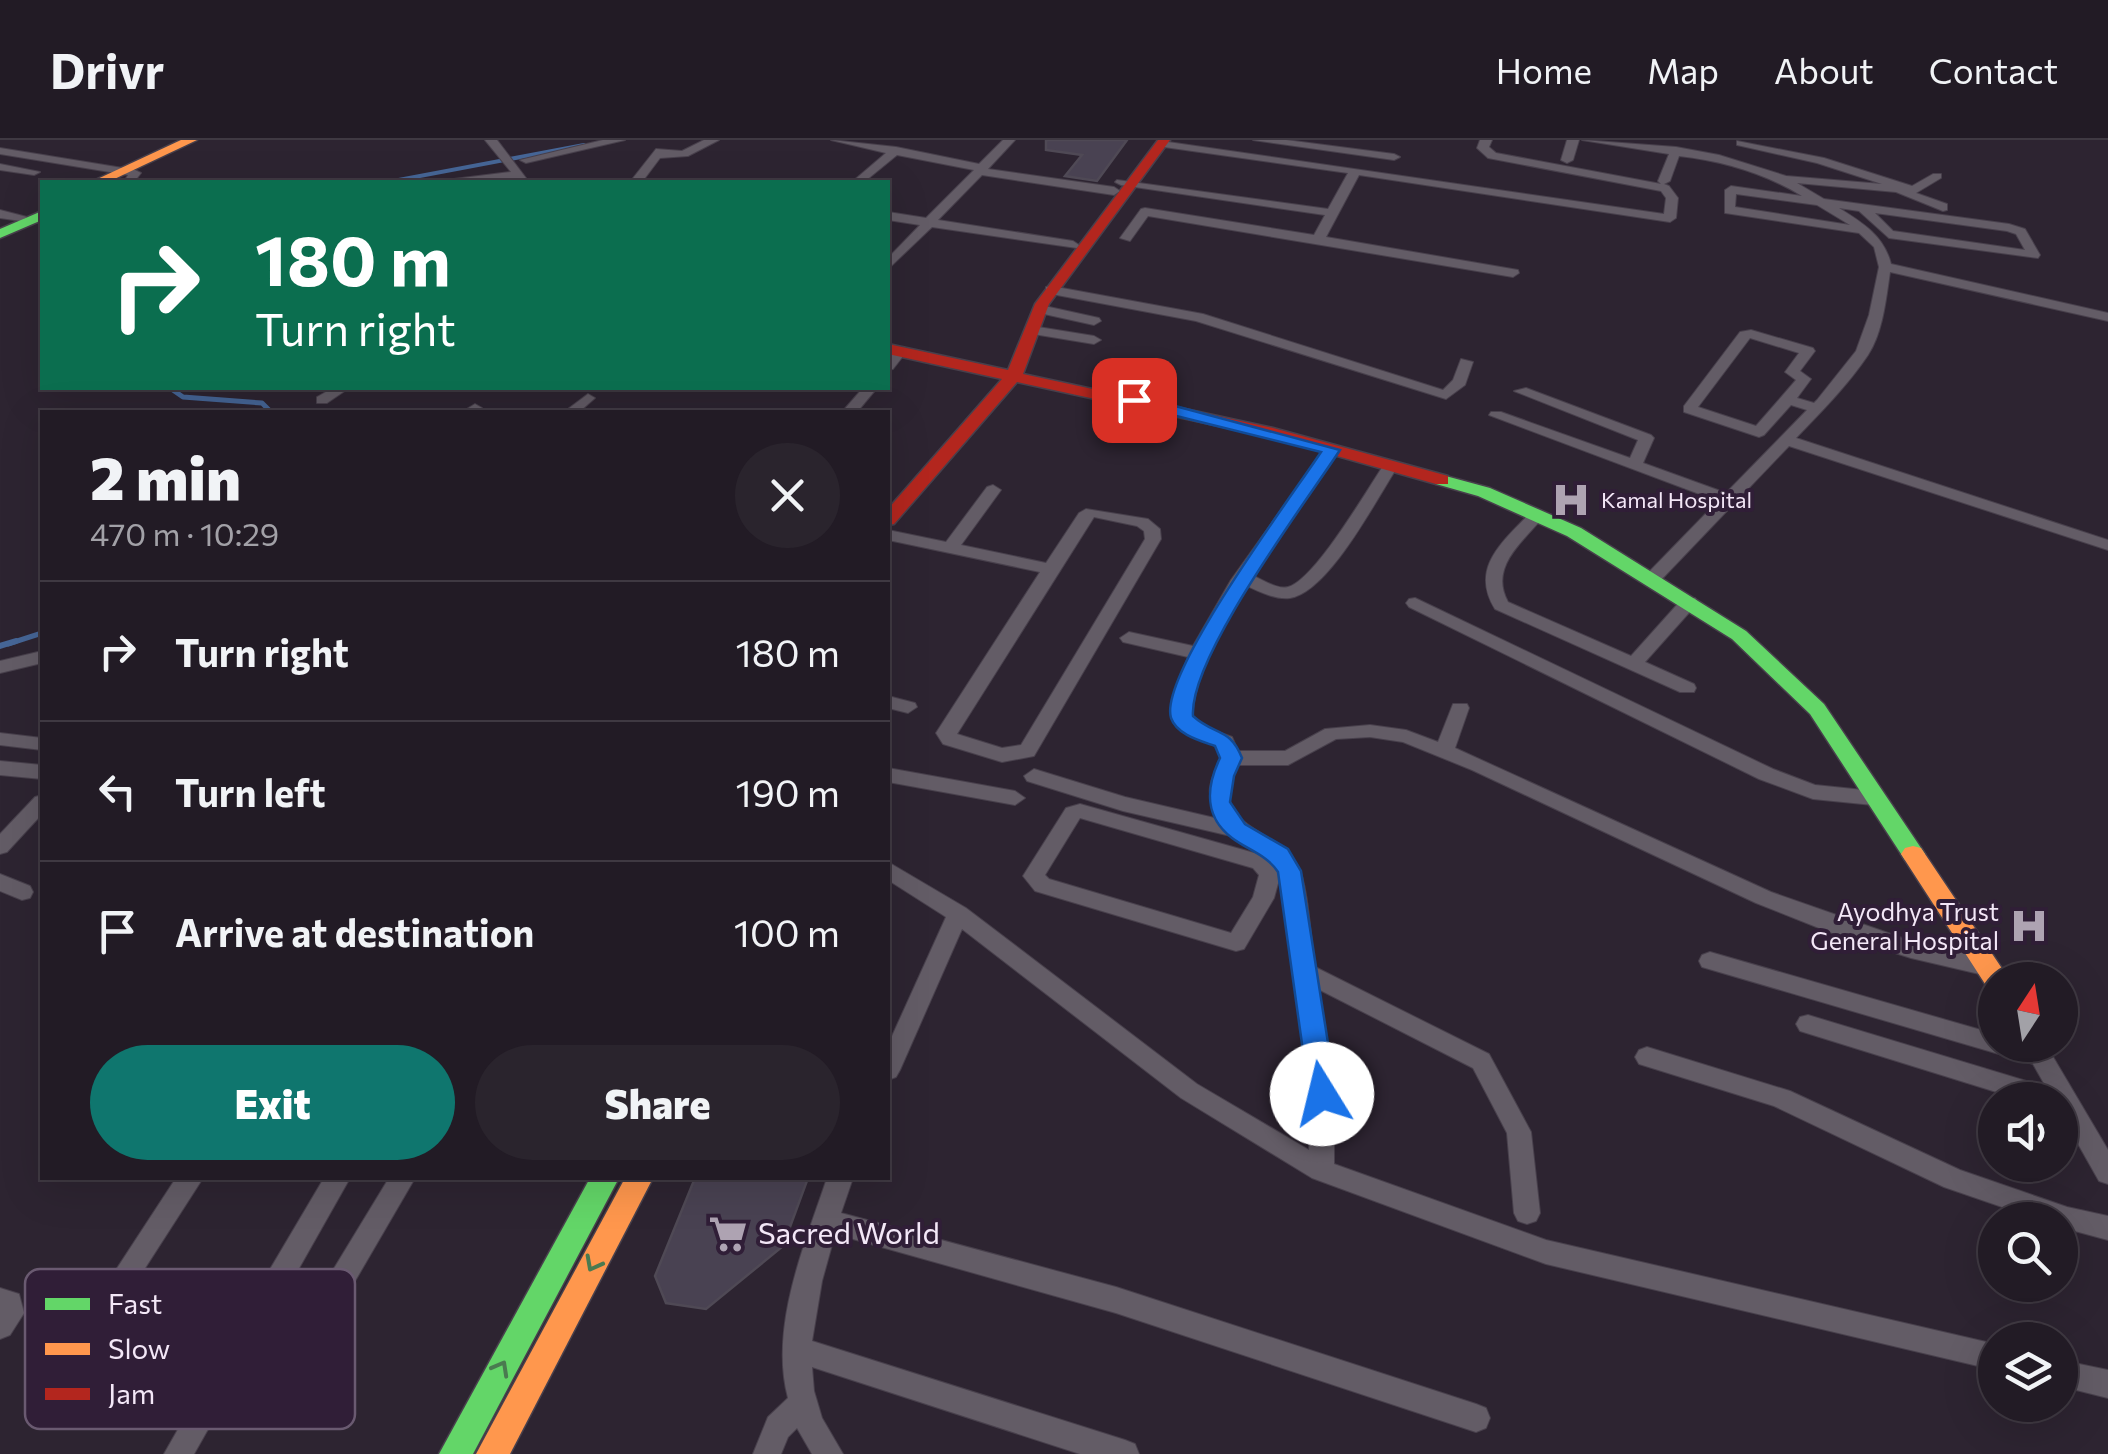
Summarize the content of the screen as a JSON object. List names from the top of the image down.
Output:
{
  "places": {
    "hospital": ["Kamal Hospital", "Ayodhya Trust General Hospital"],
    "supermarket": ["Sacred World"]
  },
  "legend": ["Fast", "Slow", "Jam"],
  "north": "top",
  "page": {
    "header": "Drivr",
    "nav": [
      "Home",
      "Map",
      "About",
      "Contact"
    ],
    "turn": ["180 m", "Turn right"],
    "heading": ["2 min", "470 m · 10:29"],
    "list": [
      {
        "name": "Turn right",
        "value": "180 m"
      },
      {
        "name": "Turn left",
        "value": "190 m"
      },
      {
        "name": "Arrive at destination",
        "value": "100 m"
      }
    ],
    "buttons": ["Exit", "Share"]
  }
}
